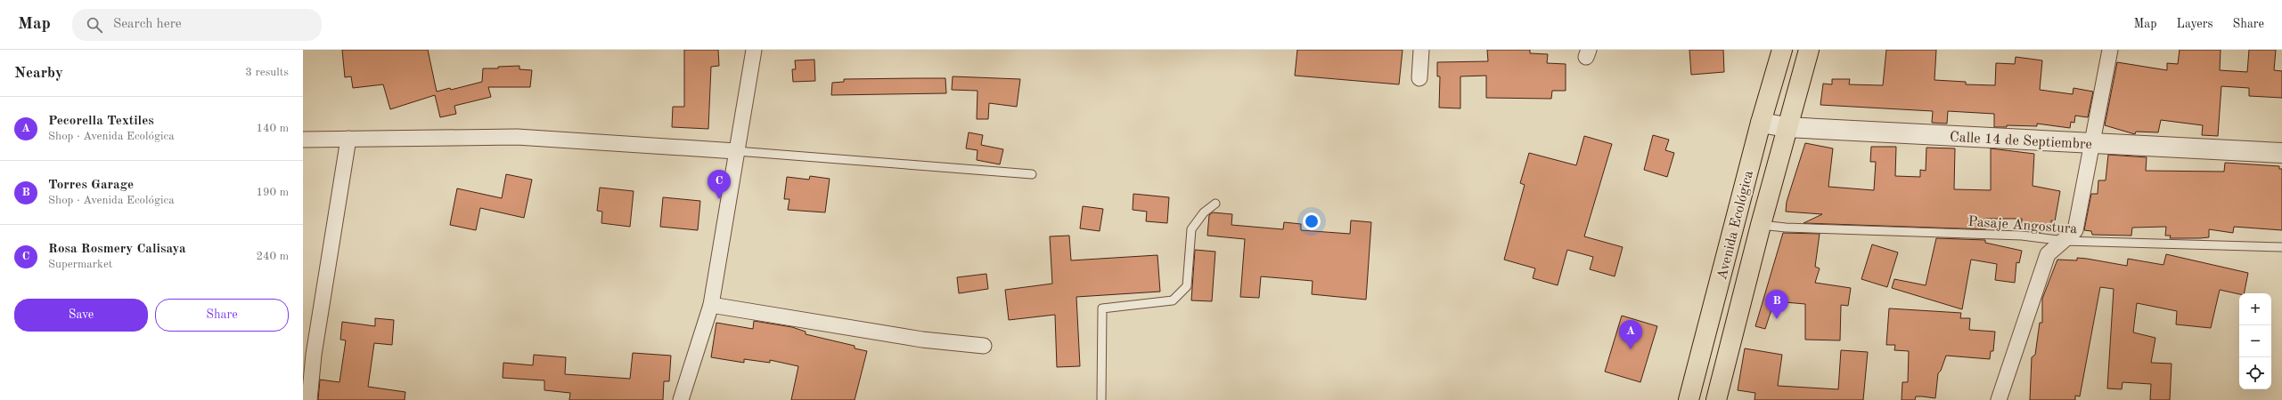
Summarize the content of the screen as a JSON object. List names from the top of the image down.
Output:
{
  "streets": {
    "main road": ["Avenida Ecológica"],
    "street": ["Calle 14 de Septiembre"],
    "lane": ["Pasaje Angostura"]
  },
  "crossings": [
    ["Calle 14 de Septiembre", "Avenida Ecológica"],
    ["Pasaje Angostura", "Avenida Ecológica"]
  ],
  "page": {
    "header": "Map",
    "search": "Search here",
    "nav": ["Map", "Layers", "Share"],
    "heading": ["Nearby", "3 results"],
    "list": [
      {
        "mark": "A",
        "name": "Pecorella Textiles",
        "note": "Shop · Avenida Ecológica",
        "value": "140 m"
      },
      {
        "mark": "B",
        "name": "Torres Garage",
        "note": "Shop · Avenida Ecológica",
        "value": "190 m"
      },
      {
        "mark": "C",
        "name": "Rosa Rosmery Calisaya",
        "note": "Supermarket",
        "value": "240 m"
      }
    ],
    "pins": ["C", "B", "A"],
    "buttons": ["Save", "Share"],
    "map_buttons": ["+", "−"]
  }
}
